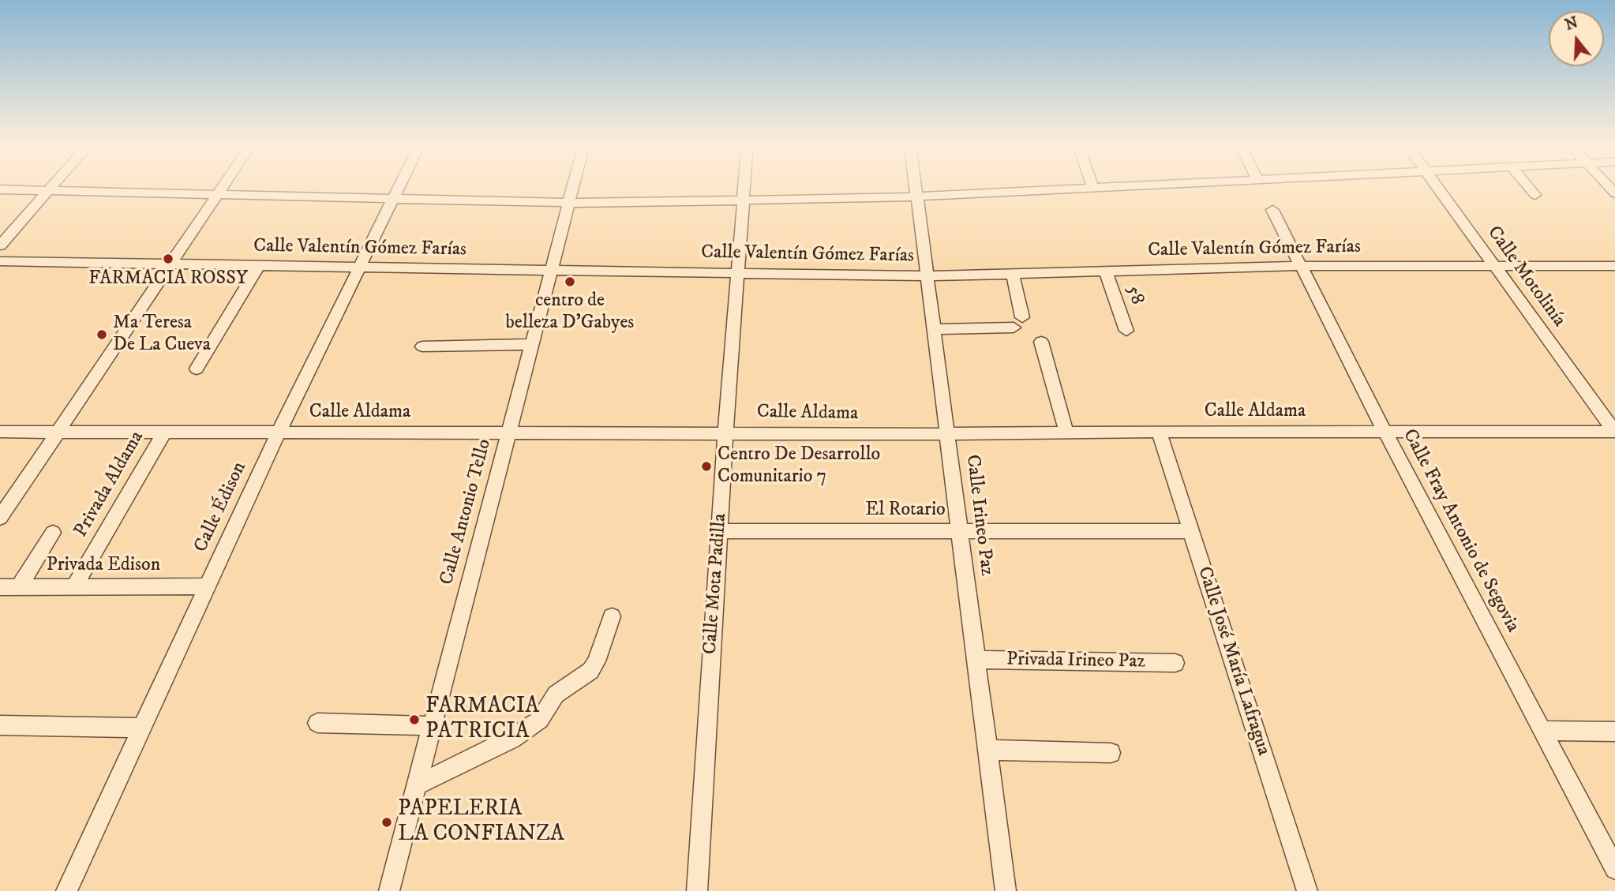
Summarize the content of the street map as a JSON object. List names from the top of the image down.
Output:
{
  "streets": {
    "street": [
      "Calle Valentín Gómez Farías",
      "Calle Motolinía",
      "58",
      "Calle Aldama",
      "Privada Aldama",
      "Calle Édison",
      "El Rotario",
      "Calle Antonio Tello",
      "Calle Irineo Paz",
      "Calle Fray Antonio de Segovia",
      "Privada Edison",
      "Calle Mota Padilla",
      "Privada Irineo Paz",
      "Calle José María Lafragua"
    ]
  },
  "crossings": [
    ["Calle Valentín Gómez Farías", "Calle Motolinía"],
    ["Calle Valentín Gómez Farías", "58"],
    ["Calle Valentín Gómez Farías", "Calle Édison"],
    ["Calle Valentín Gómez Farías", "Calle Antonio Tello"],
    ["Calle Valentín Gómez Farías", "Calle Irineo Paz"],
    ["Calle Valentín Gómez Farías", "Calle Fray Antonio de Segovia"],
    ["Calle Valentín Gómez Farías", "Calle Mota Padilla"],
    ["Calle Motolinía", "Calle Aldama"],
    ["Calle Aldama", "Privada Aldama"],
    ["Calle Aldama", "Calle Édison"],
    ["Calle Aldama", "Calle Antonio Tello"],
    ["Calle Aldama", "Calle Irineo Paz"],
    ["Calle Aldama", "Calle Fray Antonio de Segovia"],
    ["Calle Aldama", "Calle Mota Padilla"],
    ["Calle Aldama", "Calle José María Lafragua"],
    ["Privada Aldama", "Privada Edison"],
    ["Calle Édison", "Privada Edison"],
    ["El Rotario", "Calle Irineo Paz"],
    ["El Rotario", "Calle Mota Padilla"],
    ["El Rotario", "Calle José María Lafragua"],
    ["Calle Irineo Paz", "Privada Irineo Paz"]
  ],
  "places": [
    "FARMACIA ROSSY",
    "centro de belleza D'Gabyes",
    "Ma Teresa De La Cueva",
    "Centro De Desarrollo Comunitario 7",
    "FARMACIA PATRICIA",
    "PAPELERIA LA CONFIANZA"
  ],
  "north": "top"
}
